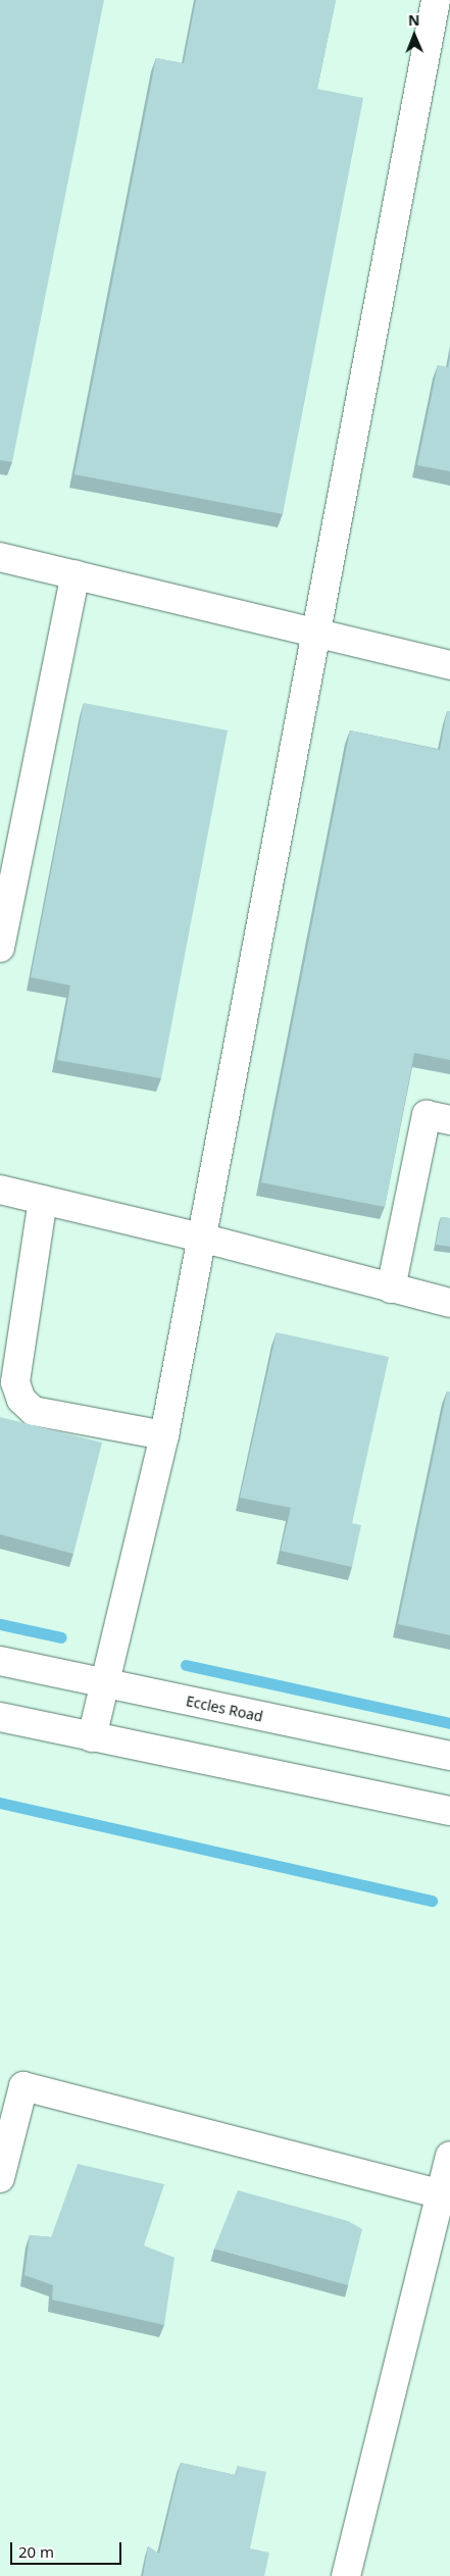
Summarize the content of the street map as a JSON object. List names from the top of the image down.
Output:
{
  "streets": {
    "street": ["Eccles Road"]
  },
  "scale_bar": "20 m",
  "north": "top"
}
